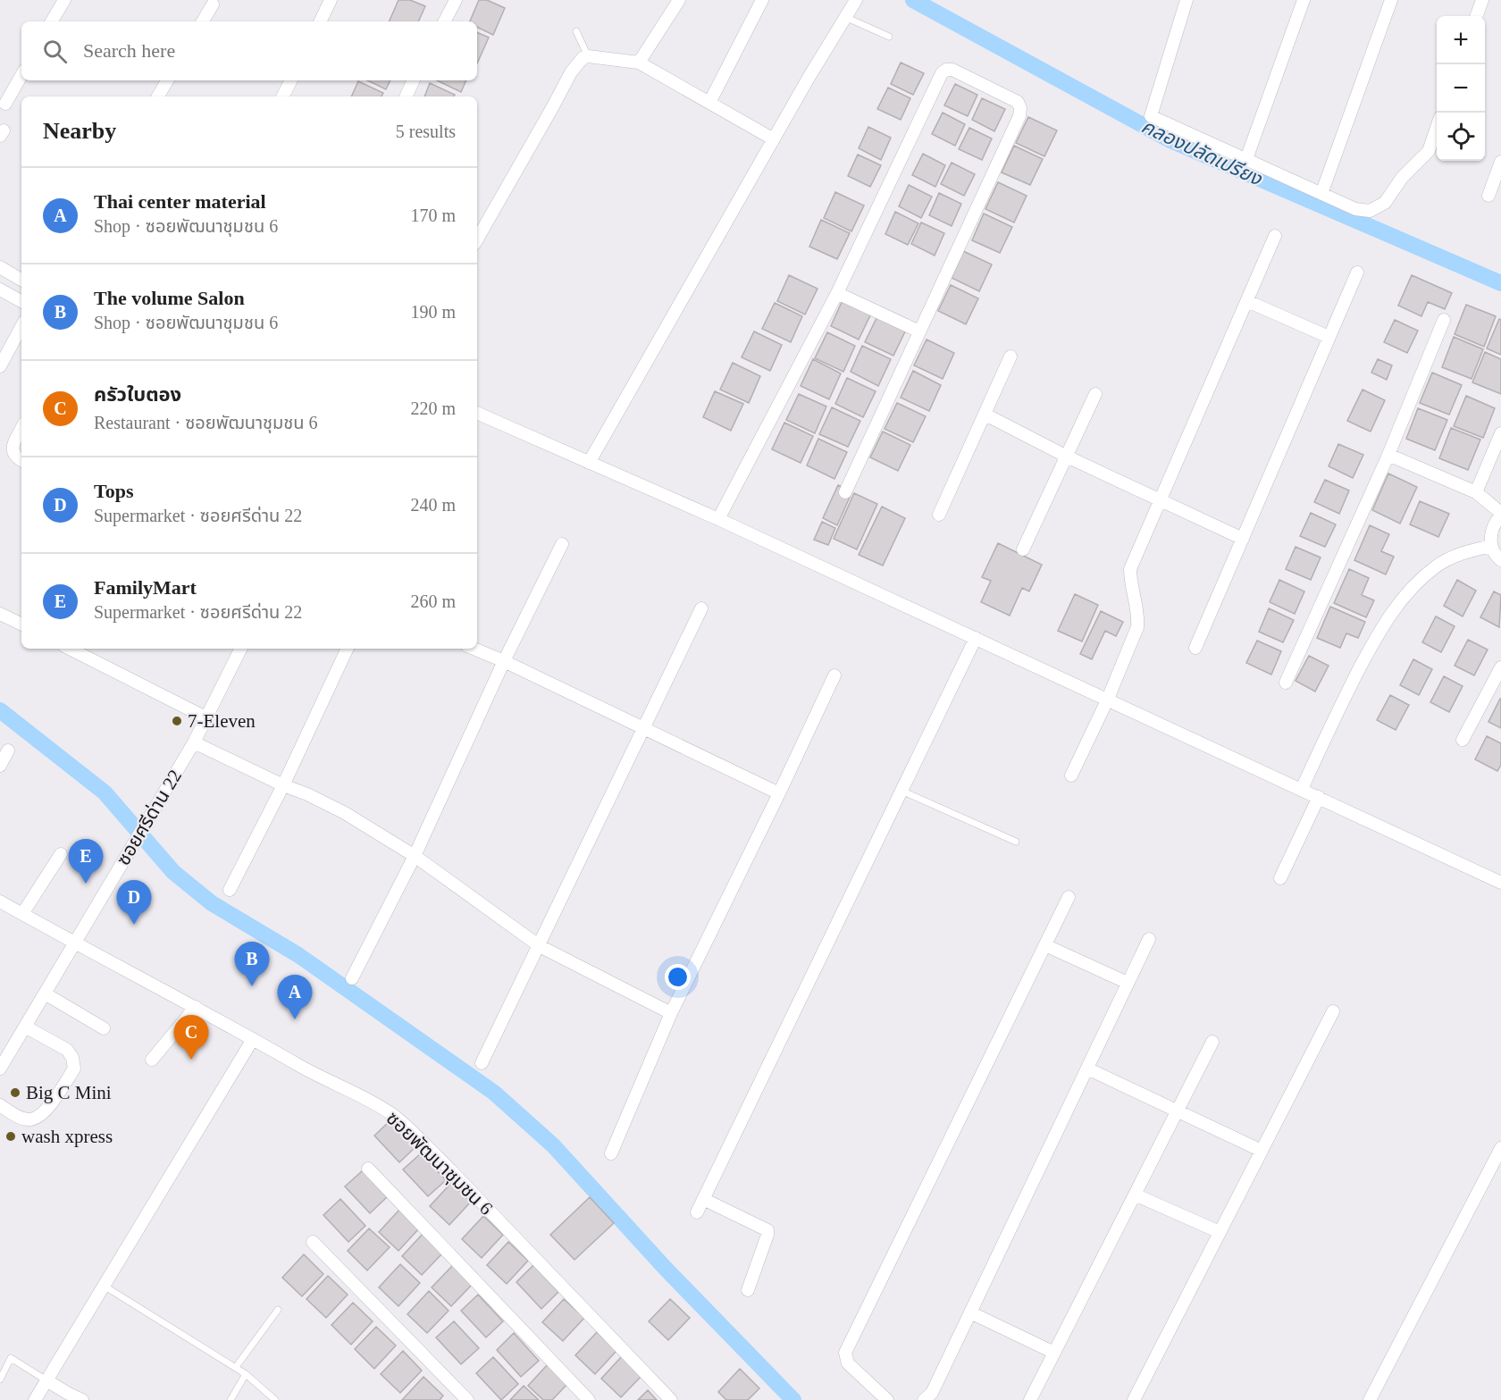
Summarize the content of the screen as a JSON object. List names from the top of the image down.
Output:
{
  "streets": {
    "street": ["ซอยศรีด่าน 22", "ซอยพัฒนาชุมชน 6"]
  },
  "crossings": [
    ["ซอยศรีด่าน 22", "ซอยพัฒนาชุมชน 6"]
  ],
  "water": ["คลองปลัดเปรียง"],
  "places": ["7-Eleven", "Big C Mini", "wash xpress"],
  "page": {
    "map_buttons": ["+", "−"],
    "search": "Search here",
    "heading": ["Nearby", "5 results"],
    "list": [
      {
        "mark": "A",
        "name": "Thai center material",
        "note": "Shop · ซอยพัฒนาชุมชน 6",
        "value": "170 m"
      },
      {
        "mark": "B",
        "name": "The volume Salon",
        "note": "Shop · ซอยพัฒนาชุมชน 6",
        "value": "190 m"
      },
      {
        "mark": "C",
        "name": "ครัวใบตอง",
        "note": "Restaurant · ซอยพัฒนาชุมชน 6",
        "value": "220 m"
      },
      {
        "mark": "D",
        "name": "Tops",
        "note": "Supermarket · ซอยศรีด่าน 22",
        "value": "240 m"
      },
      {
        "mark": "E",
        "name": "FamilyMart",
        "note": "Supermarket · ซอยศรีด่าน 22",
        "value": "260 m"
      }
    ],
    "pins": [
      "E",
      "D",
      "B",
      "A",
      "C"
    ]
  }
}
